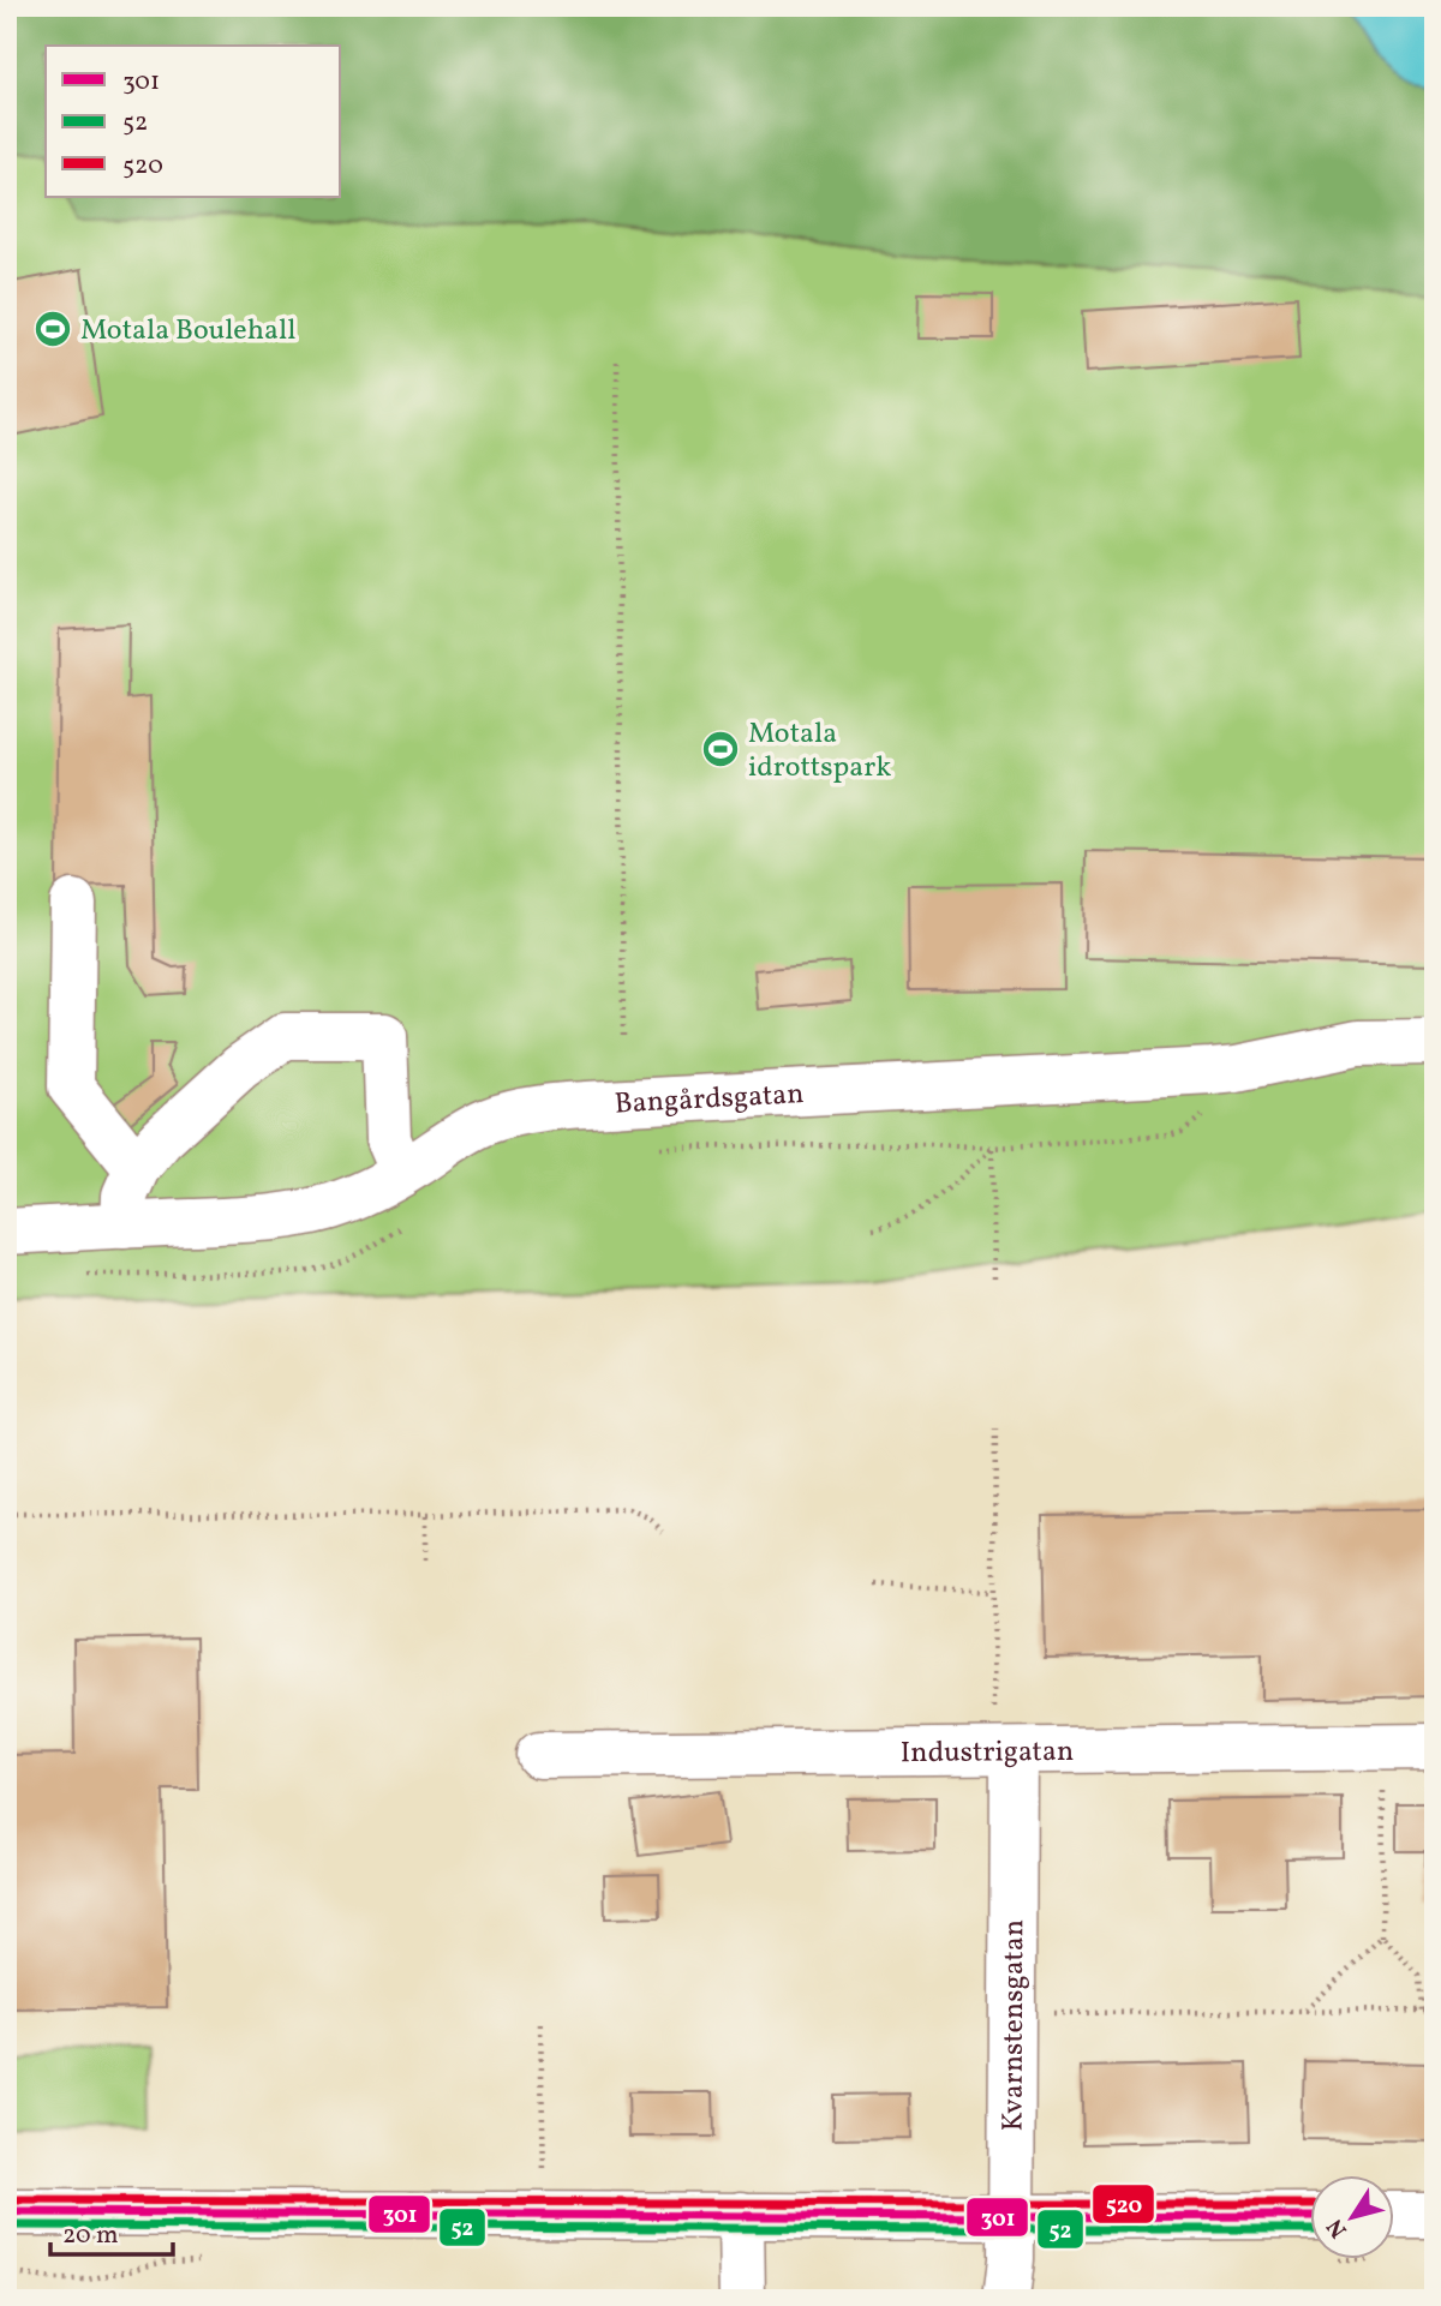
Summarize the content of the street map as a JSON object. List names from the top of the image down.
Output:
{
  "streets": {
    "street": ["Bangårdsgatan", "Industrigatan", "Kvarnstensgatan"]
  },
  "crossings": [
    ["Industrigatan", "Kvarnstensgatan"]
  ],
  "places": {
    "sports": ["Motala Boulehall", "Motala idrottspark"]
  },
  "lines": ["transit line 520", "transit line 301", "transit line 52"],
  "legend": ["301", "52", "520"],
  "scale_bar": "20 m",
  "north": "bottom left"
}
